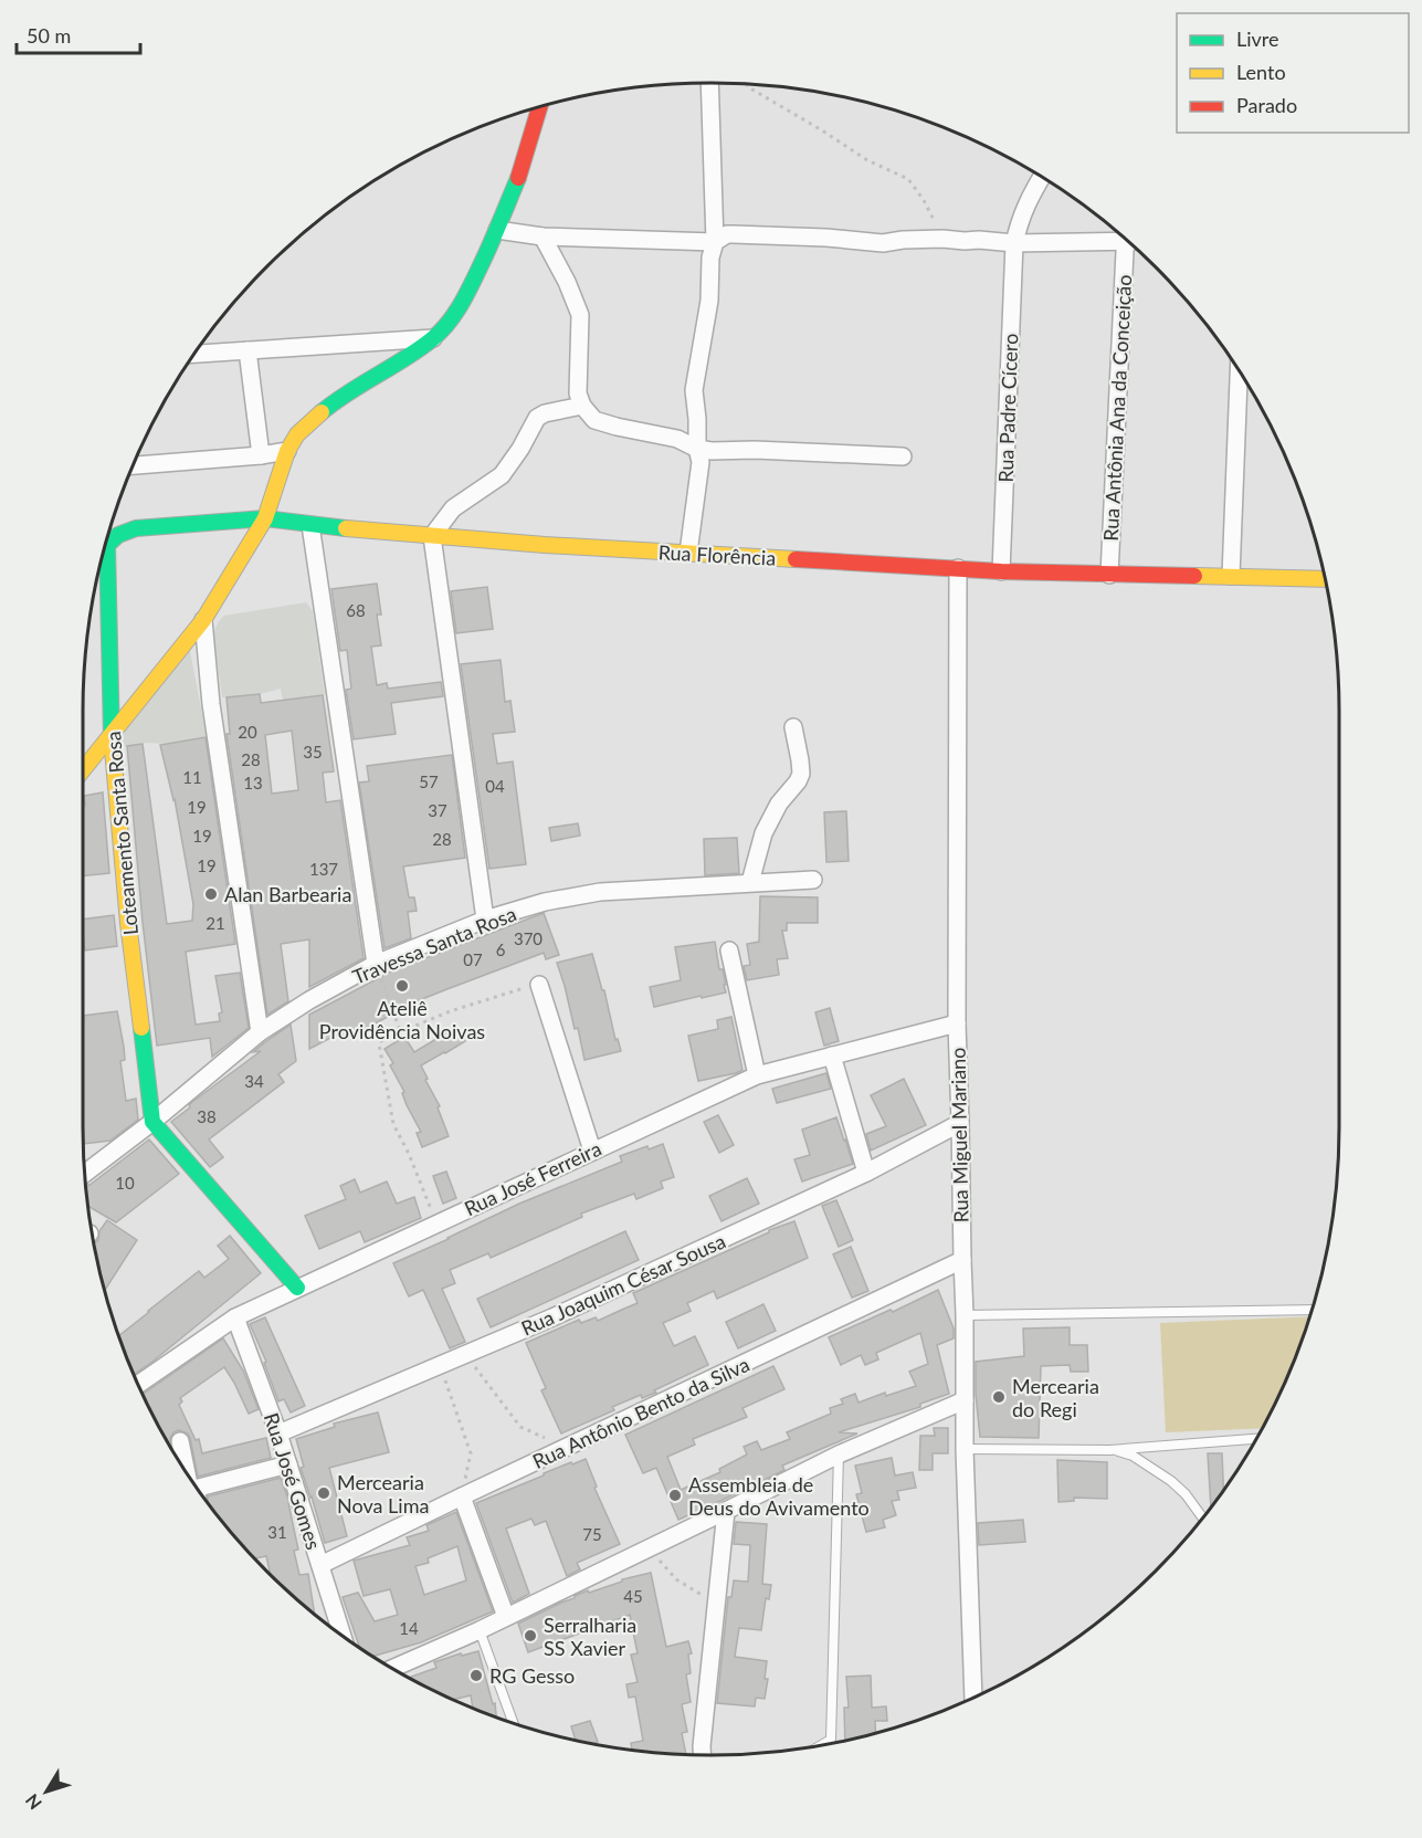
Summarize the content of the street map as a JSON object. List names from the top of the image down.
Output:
{
  "streets": {
    "street": [
      "Rua Padre Cícero",
      "Rua Antônia Ana da Conceição",
      "Rua Florência",
      "Loteamento Santa Rosa",
      "Travessa Santa Rosa",
      "Rua Miguel Mariano",
      "Rua José Ferreira",
      "Rua Joaquim César Sousa",
      "Rua Antônio Bento da Silva",
      "Rua José Gomes"
    ]
  },
  "crossings": [
    ["Rua Padre Cícero", "Rua Florência"],
    ["Rua Antônia Ana da Conceição", "Rua Florência"],
    ["Rua Florência", "Loteamento Santa Rosa"],
    ["Rua Florência", "Rua Miguel Mariano"],
    ["Loteamento Santa Rosa", "Travessa Santa Rosa"],
    ["Rua Miguel Mariano", "Rua José Ferreira"],
    ["Rua Miguel Mariano", "Rua Joaquim César Sousa"],
    ["Rua Miguel Mariano", "Rua Antônio Bento da Silva"],
    ["Rua José Ferreira", "Rua José Gomes"],
    ["Rua Joaquim César Sousa", "Rua José Gomes"],
    ["Rua Antônio Bento da Silva", "Rua José Gomes"]
  ],
  "places": [
    "Alan Barbearia",
    "Ateliê Providência Noivas",
    "Mercearia do Regi",
    "Mercearia Nova Lima",
    "Assembleia de Deus do Avivamento",
    "Serralharia SS Xavier",
    "RG Gesso"
  ],
  "house_numbers": [
    "68",
    "20",
    "35",
    "28",
    "11",
    "57",
    "13",
    "04",
    "19",
    "37",
    "19",
    "28",
    "19",
    "137",
    "21",
    "370",
    "6",
    "07",
    "34",
    "38",
    "10",
    "31",
    "75",
    "45",
    "14"
  ],
  "legend": ["Livre", "Lento", "Parado"],
  "scale_bar": "50 m",
  "north": "bottom left"
}
